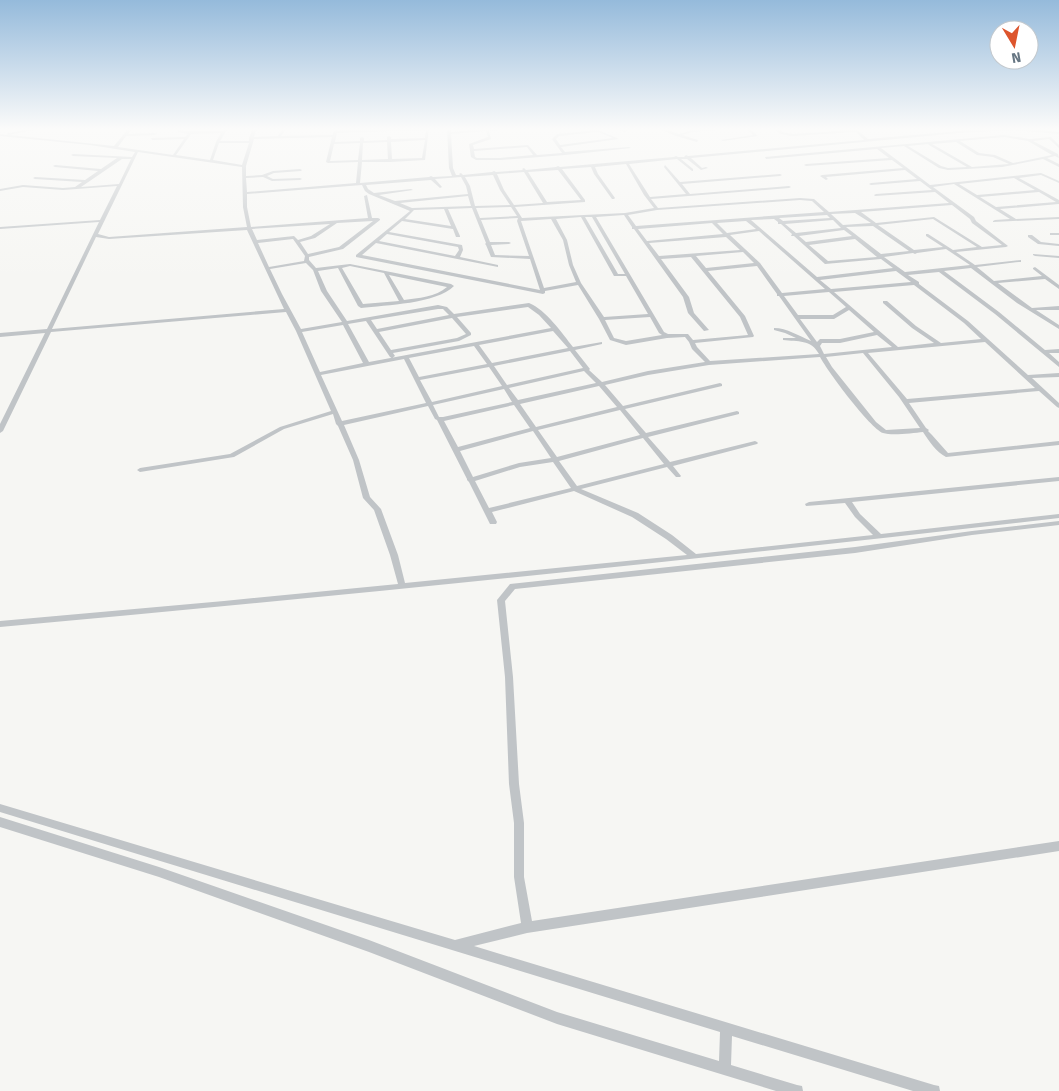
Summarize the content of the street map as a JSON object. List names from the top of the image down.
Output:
{
  "north": "bottom"
}
